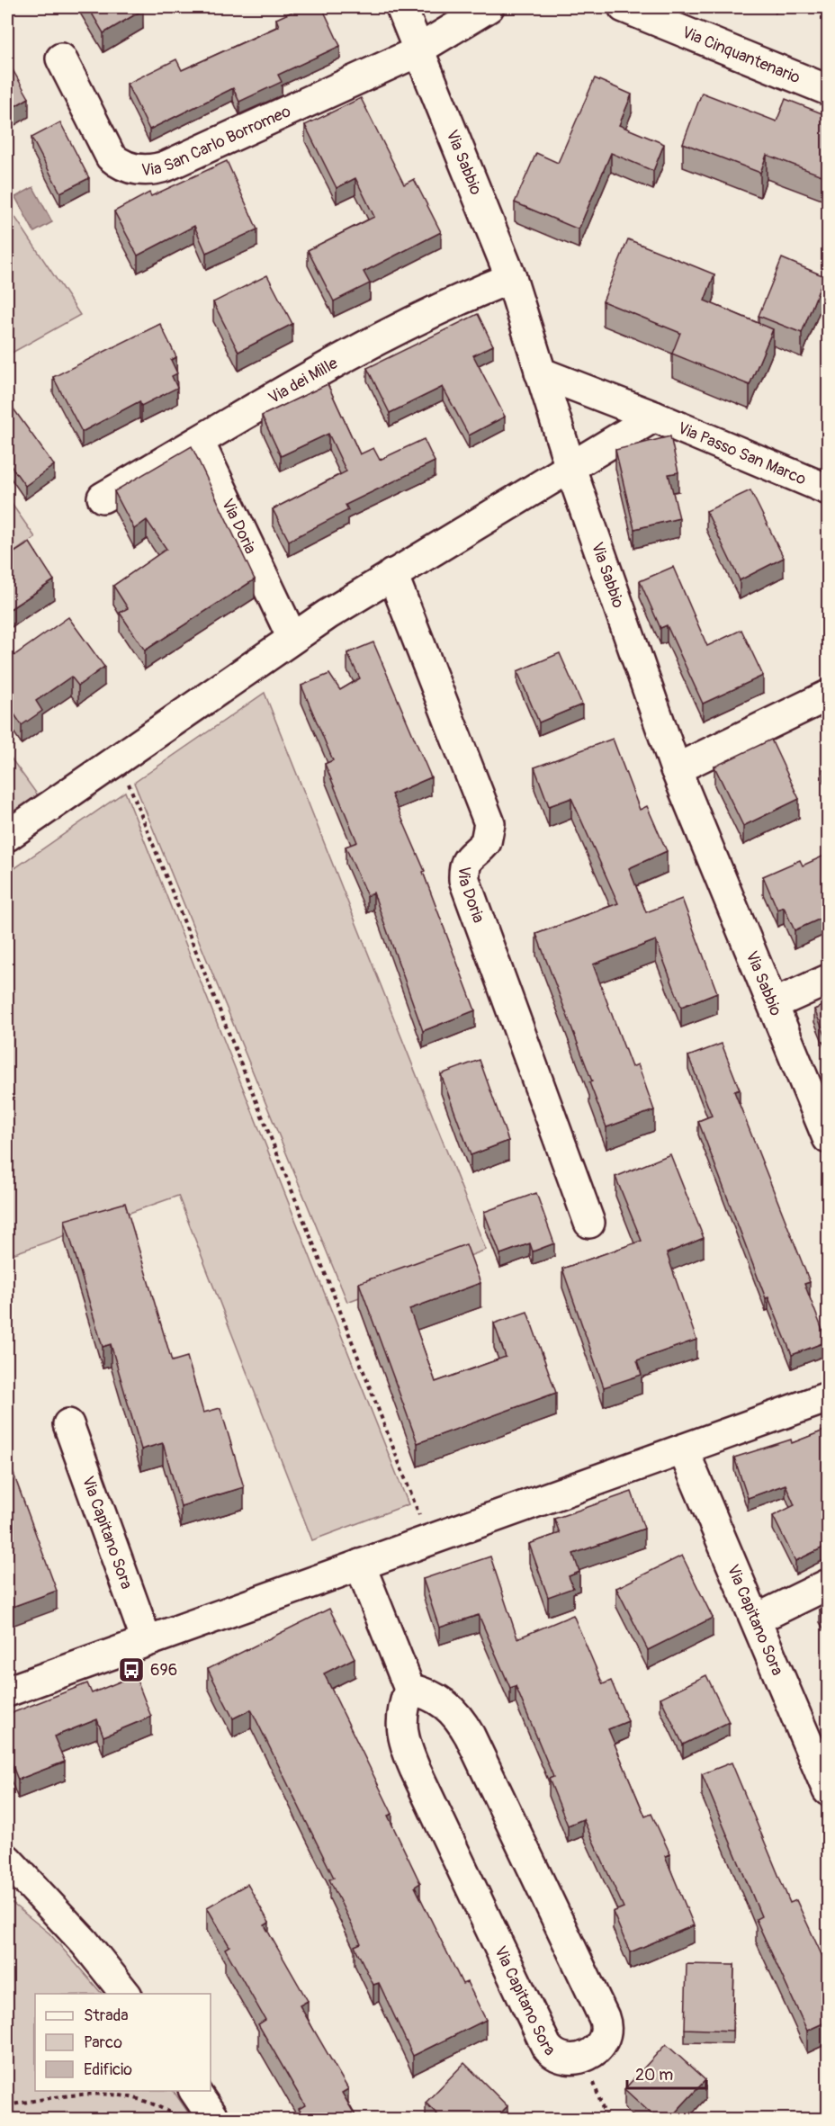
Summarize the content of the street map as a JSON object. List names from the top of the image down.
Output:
{
  "streets": {
    "street": [
      "Via Cinquantenario",
      "Via San Carlo Borromeo",
      "Via Sabbio",
      "Via dei Mille",
      "Via Passo San Marco",
      "Via Doria",
      "Via Capitano Sora"
    ]
  },
  "crossings": [
    ["Via San Carlo Borromeo", "Via Sabbio"],
    ["Via Sabbio", "Via dei Mille"],
    ["Via Sabbio", "Via Passo San Marco"],
    ["Via dei Mille", "Via Doria"]
  ],
  "places": {
    "bus stop": ["696"]
  },
  "legend": ["Strada", "Parco", "Edificio"],
  "scale_bar": "20 m"
}
